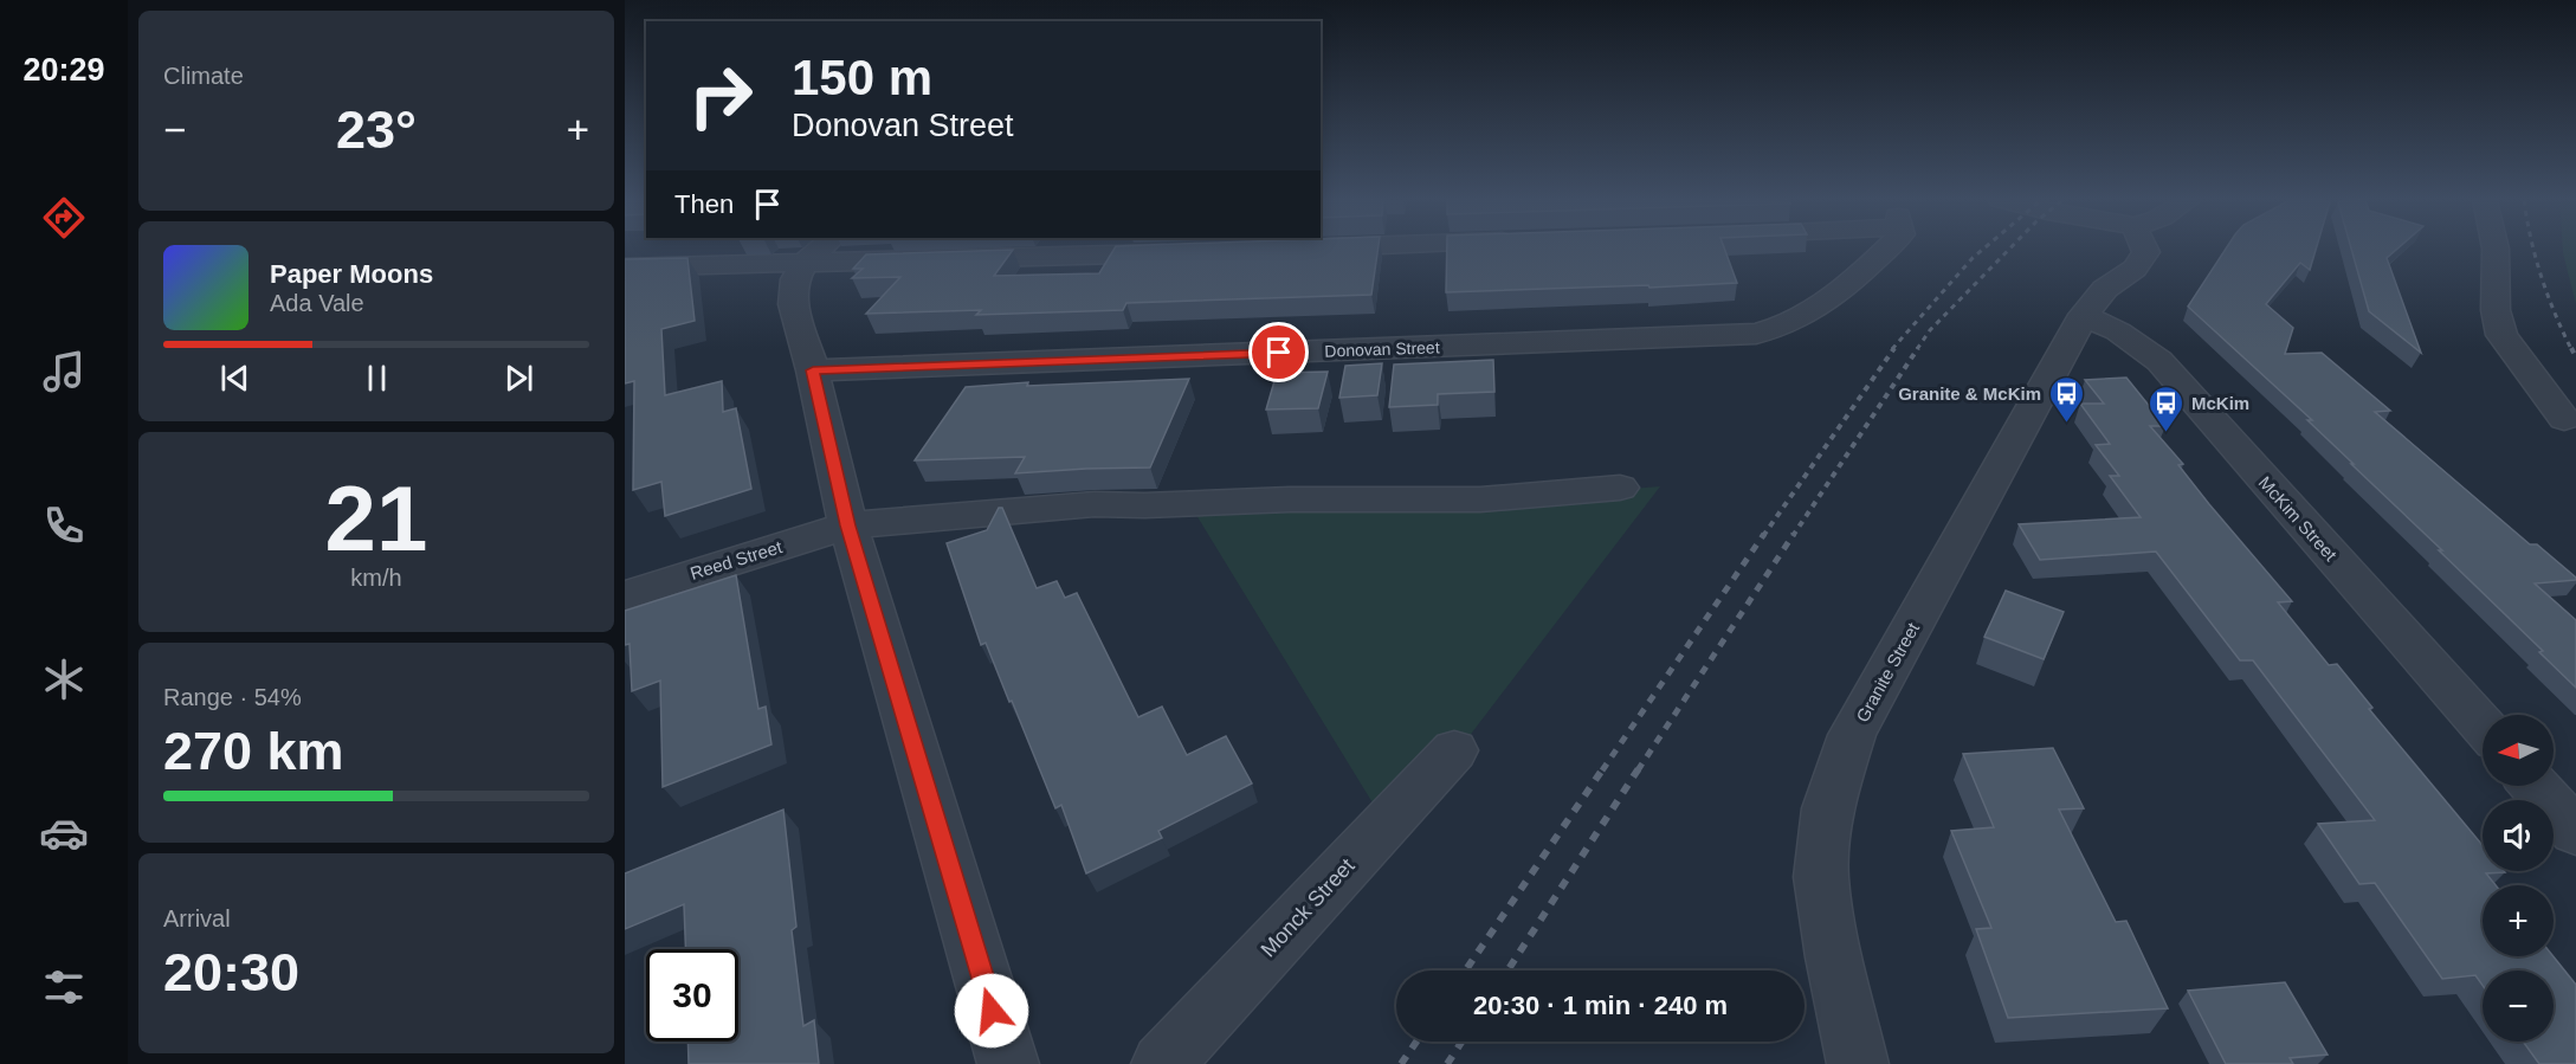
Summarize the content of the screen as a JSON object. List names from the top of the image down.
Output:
{
  "streets": {
    "street": [
      "Donovan Street",
      "McKim Street",
      "Reed Street",
      "Granite Street",
      "Monck Street"
    ]
  },
  "crossings": [
    ["McKim Street", "Granite Street"]
  ],
  "places": {
    "bus stop": ["Granite & McKim", "McKim"]
  },
  "north": "left",
  "page": {
    "tabs": "20:29",
    "tile": [
      "Climate",
      ["21", "km/h"],
      ["Range · 54%", "270 km"],
      ["Arrival", "20:30"]
    ],
    "turn": ["150 m", "Donovan Street"],
    "heat": ["−", "23°", "+"],
    "then": "Then",
    "song": ["Paper Moons", "Ada Vale"],
    "map_buttons": ["+", "−"],
    "limit": "30",
    "trip": "20:30 · 1 min · 240 m"
  }
}
